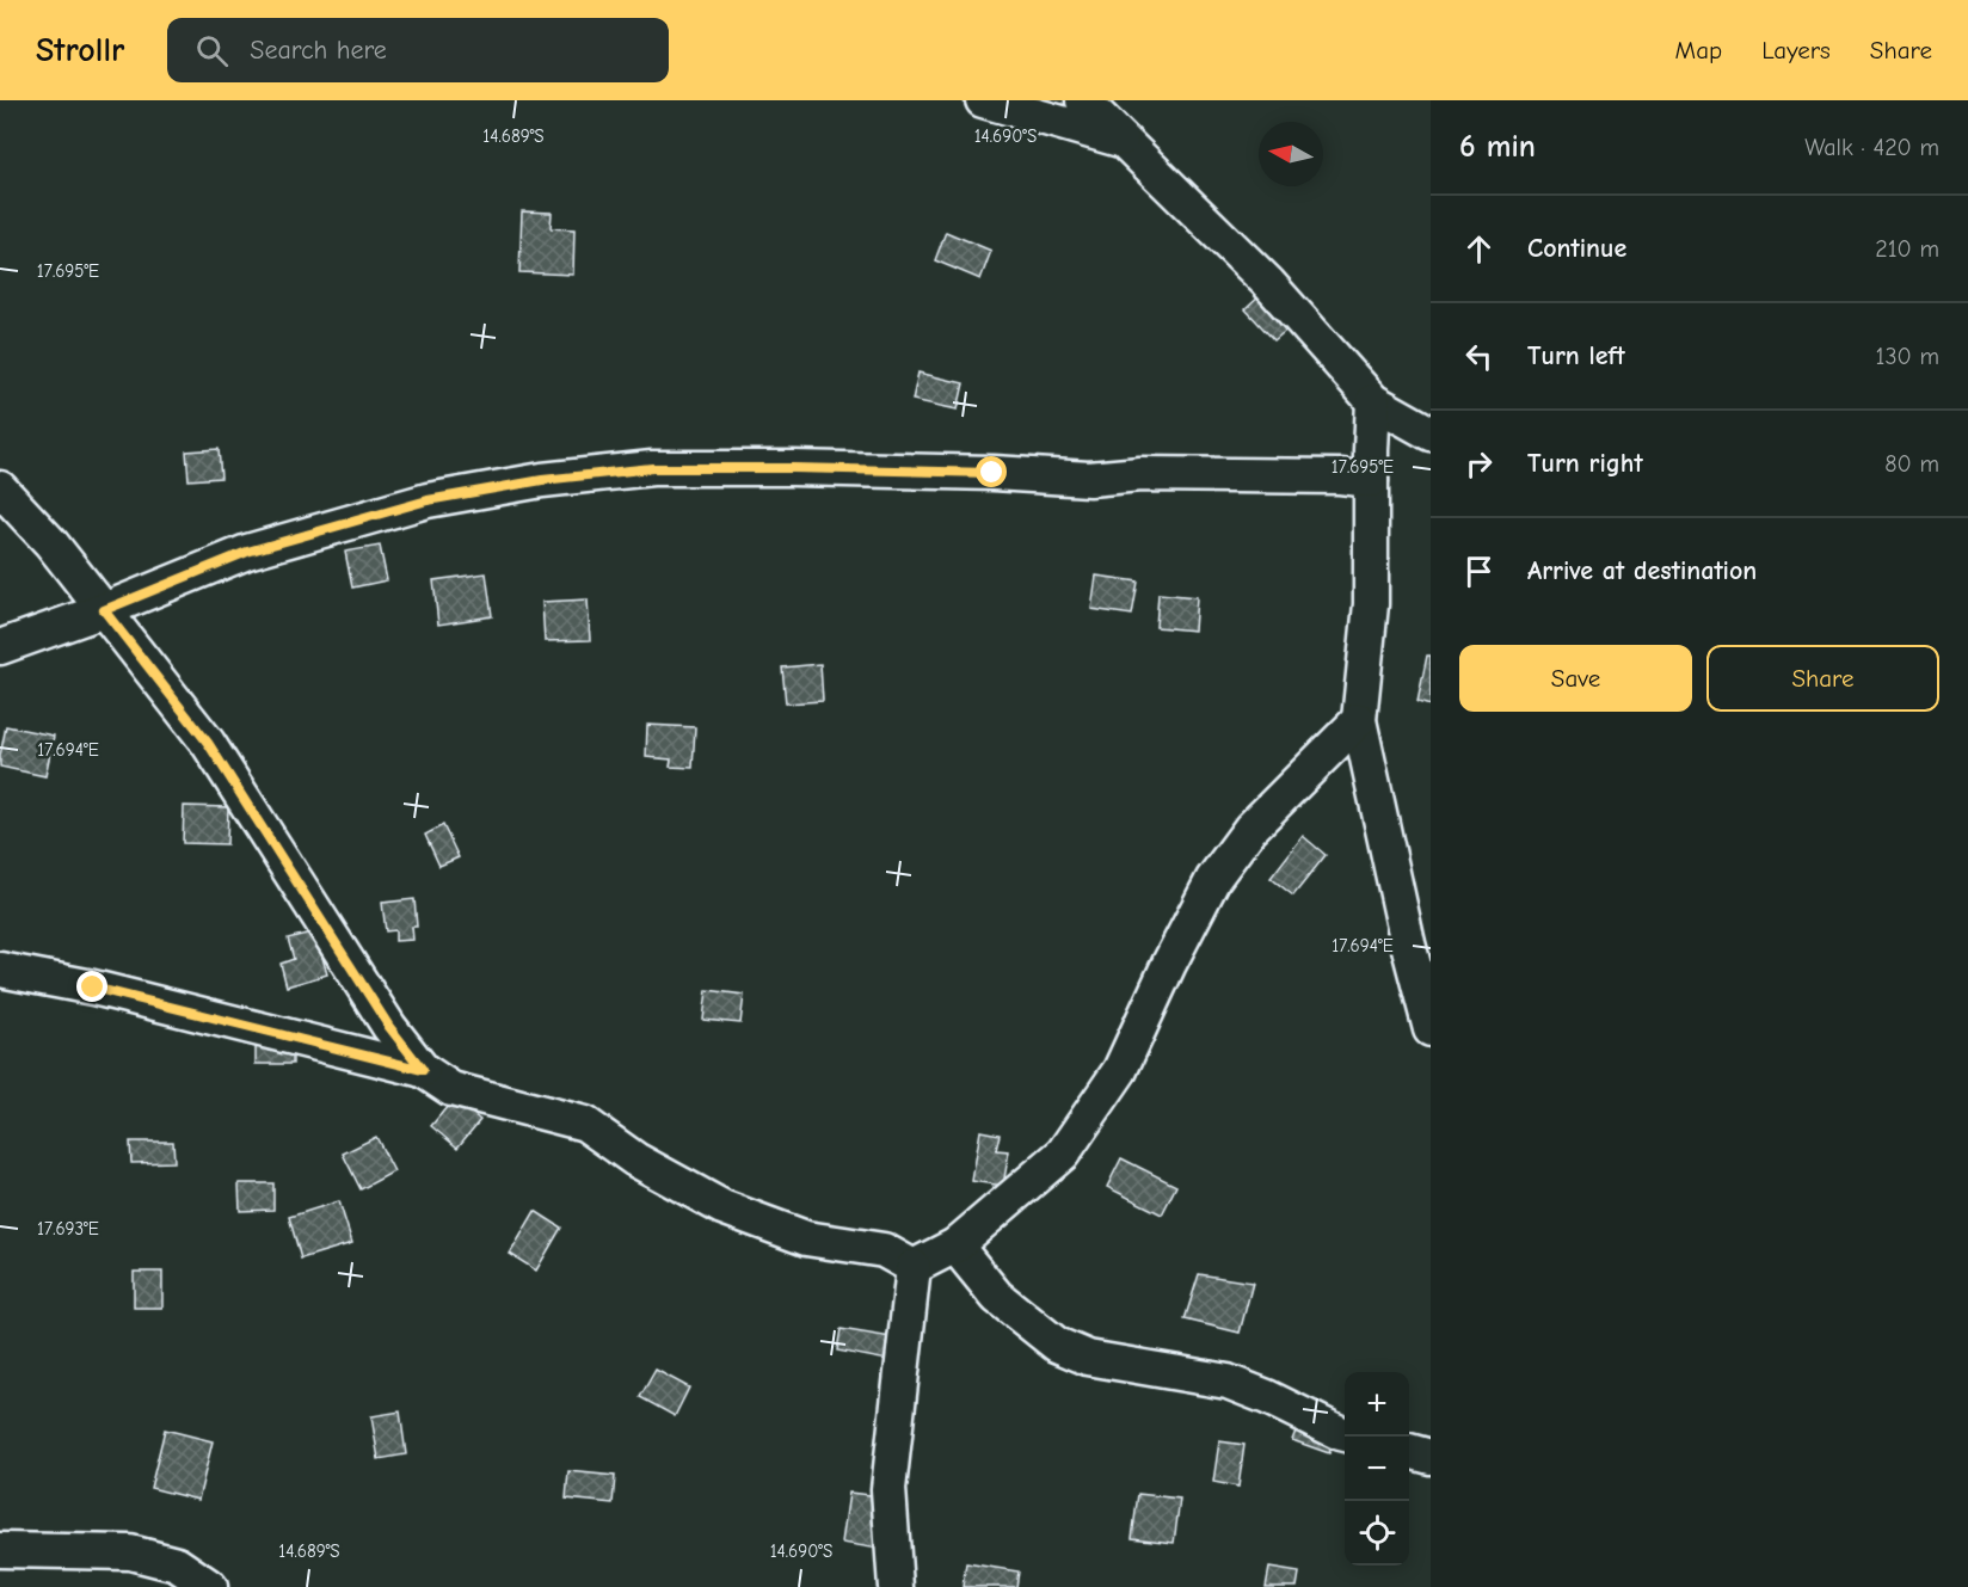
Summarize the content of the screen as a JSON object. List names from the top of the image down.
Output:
{
  "north": "left",
  "page": {
    "header": "Strollr",
    "search": "Search here",
    "nav": ["Map", "Layers", "Share"],
    "heading": ["6 min", "Walk · 420 m"],
    "list": [
      ["Continue", "210 m"],
      ["Turn left", "130 m"],
      ["Turn right", "80 m"],
      "Arrive at destination"
    ],
    "buttons": ["Save", "Share"],
    "map_buttons": ["+", "−"]
  },
  "coordinates": [
    "14.689°S",
    "14.690°S",
    "17.695°E",
    "17.694°E",
    "17.693°E"
  ]
}
